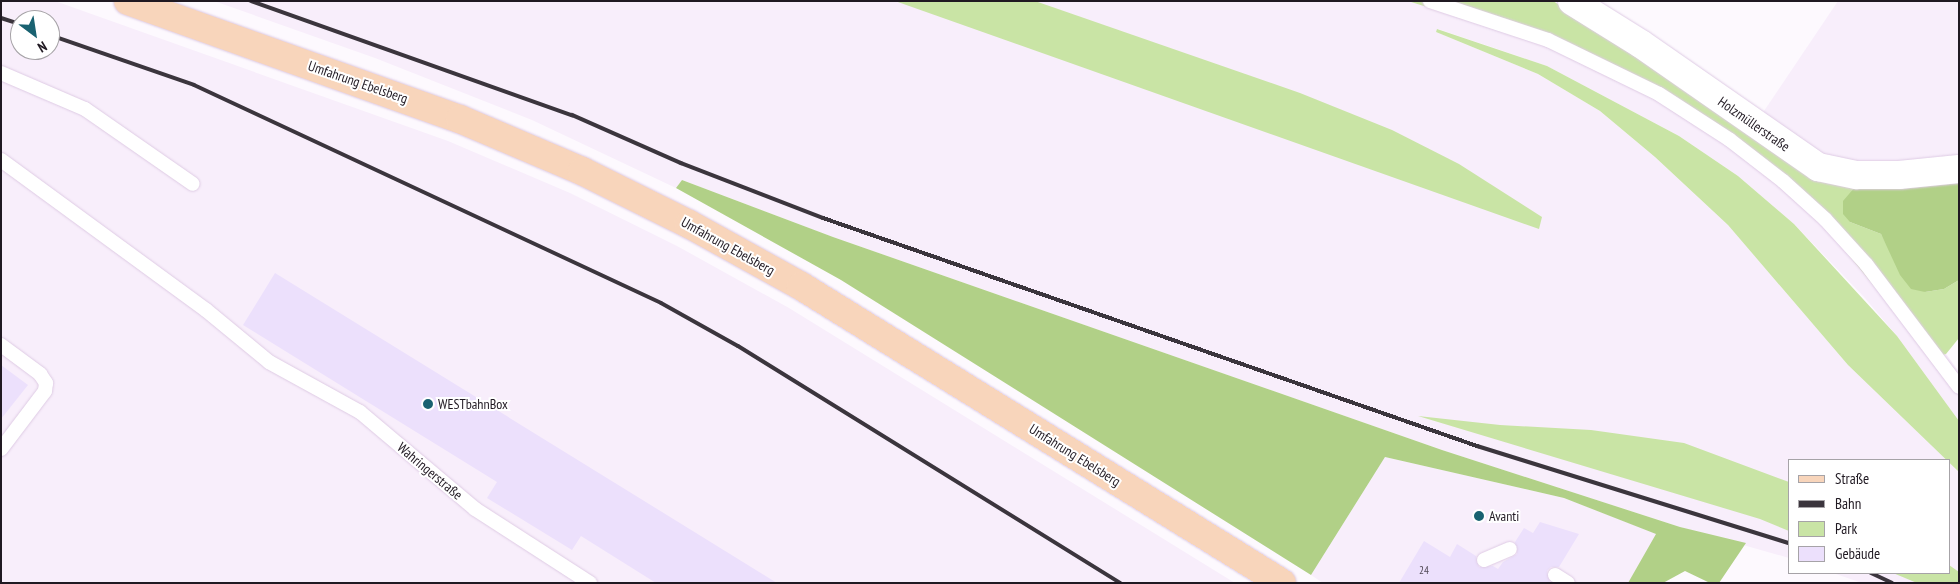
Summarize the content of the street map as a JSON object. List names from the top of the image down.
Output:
{
  "streets": {
    "main road": ["Umfahrung Ebelsberg"],
    "street": ["Holzmüllerstraße"],
    "lane": ["Wahringerstraße"]
  },
  "places": ["WESTbahnBox", "Avanti"],
  "house_numbers": ["24"],
  "legend": [
    "Straße",
    "Bahn",
    "Park",
    "Gebäude"
  ],
  "north": "bottom right"
}
